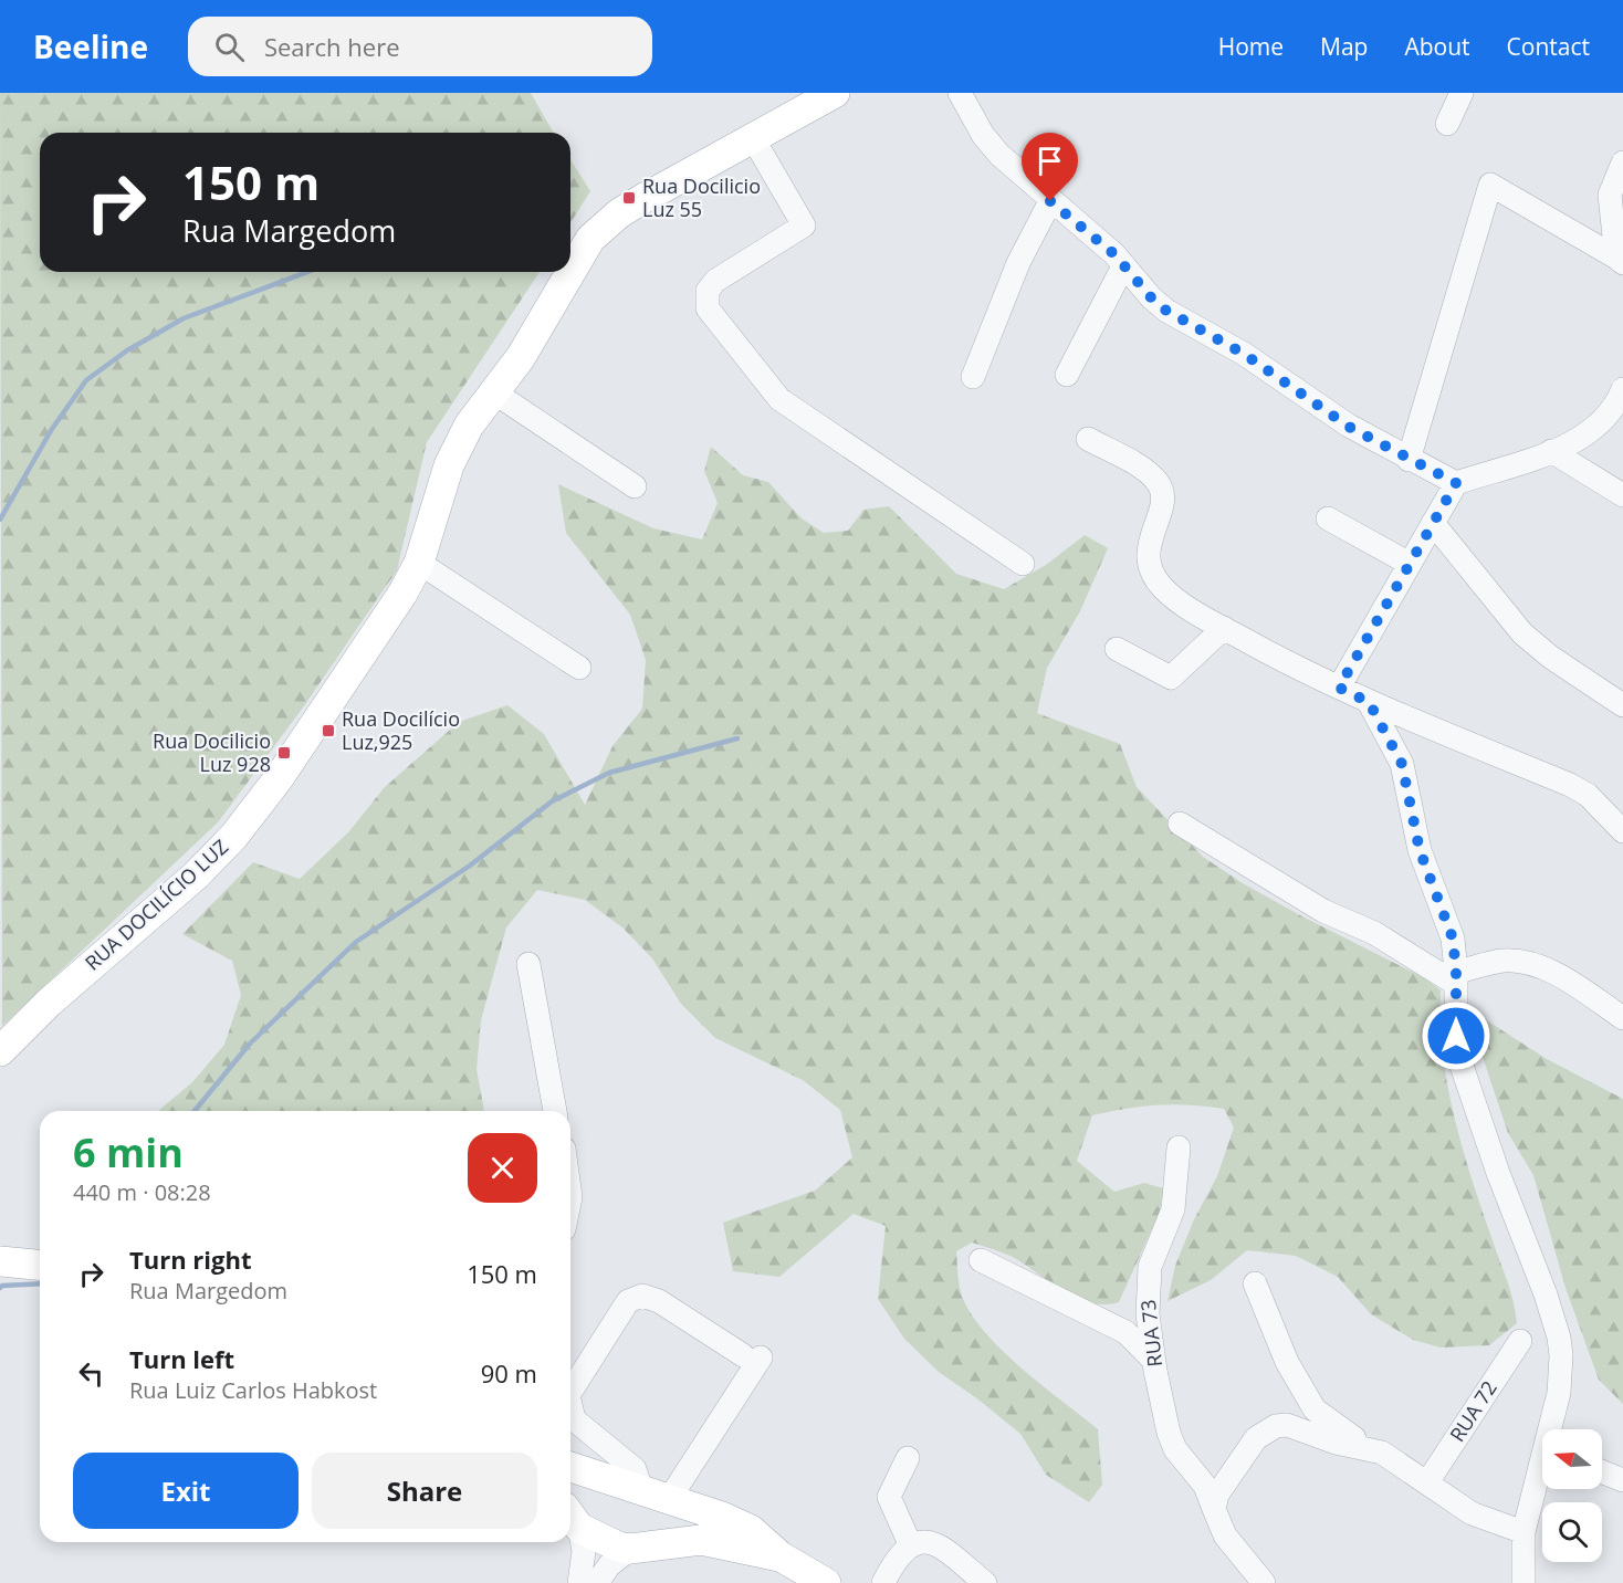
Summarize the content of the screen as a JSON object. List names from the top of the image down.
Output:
{
  "streets": {
    "main road": ["RUA DOCILÍCIO LUZ"],
    "street": ["RUA 73", "RUA 72"]
  },
  "places": {
    "transit": ["Rua Docilicio Luz 55", "Rua Docilício Luz,925", "Rua Docilicio Luz 928"]
  },
  "north": "left",
  "page": {
    "header": "Beeline",
    "search": "Search here",
    "nav": [
      "Home",
      "Map",
      "About",
      "Contact"
    ],
    "turn": ["150 m", "Rua Margedom"],
    "heading": ["6 min", "440 m · 08:28"],
    "list": [
      {
        "name": "Turn right",
        "note": "Rua Margedom",
        "value": "150 m"
      },
      {
        "name": "Turn left",
        "note": "Rua Luiz Carlos Habkost",
        "value": "90 m"
      }
    ],
    "buttons": ["Exit", "Share"]
  }
}
